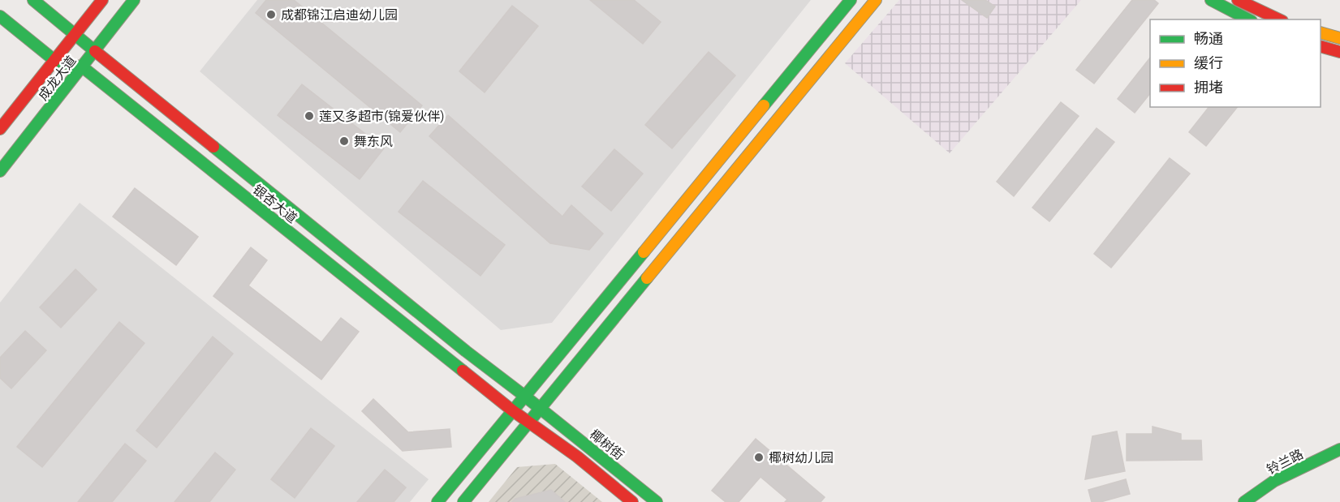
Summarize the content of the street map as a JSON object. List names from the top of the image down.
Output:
{
  "streets": {
    "main road": [
      "成龙大道",
      "银杏大道",
      "椰树街",
      "铃兰路"
    ]
  },
  "crossings": [
    ["成龙大道", "银杏大道"],
    ["银杏大道", "椰树街"]
  ],
  "places": [
    "成都锦江启迪幼儿园",
    "莲又多超市(锦爱伙伴)",
    "舞东风",
    "椰树幼儿园"
  ],
  "legend": ["畅通", "缓行", "拥堵"]
}
